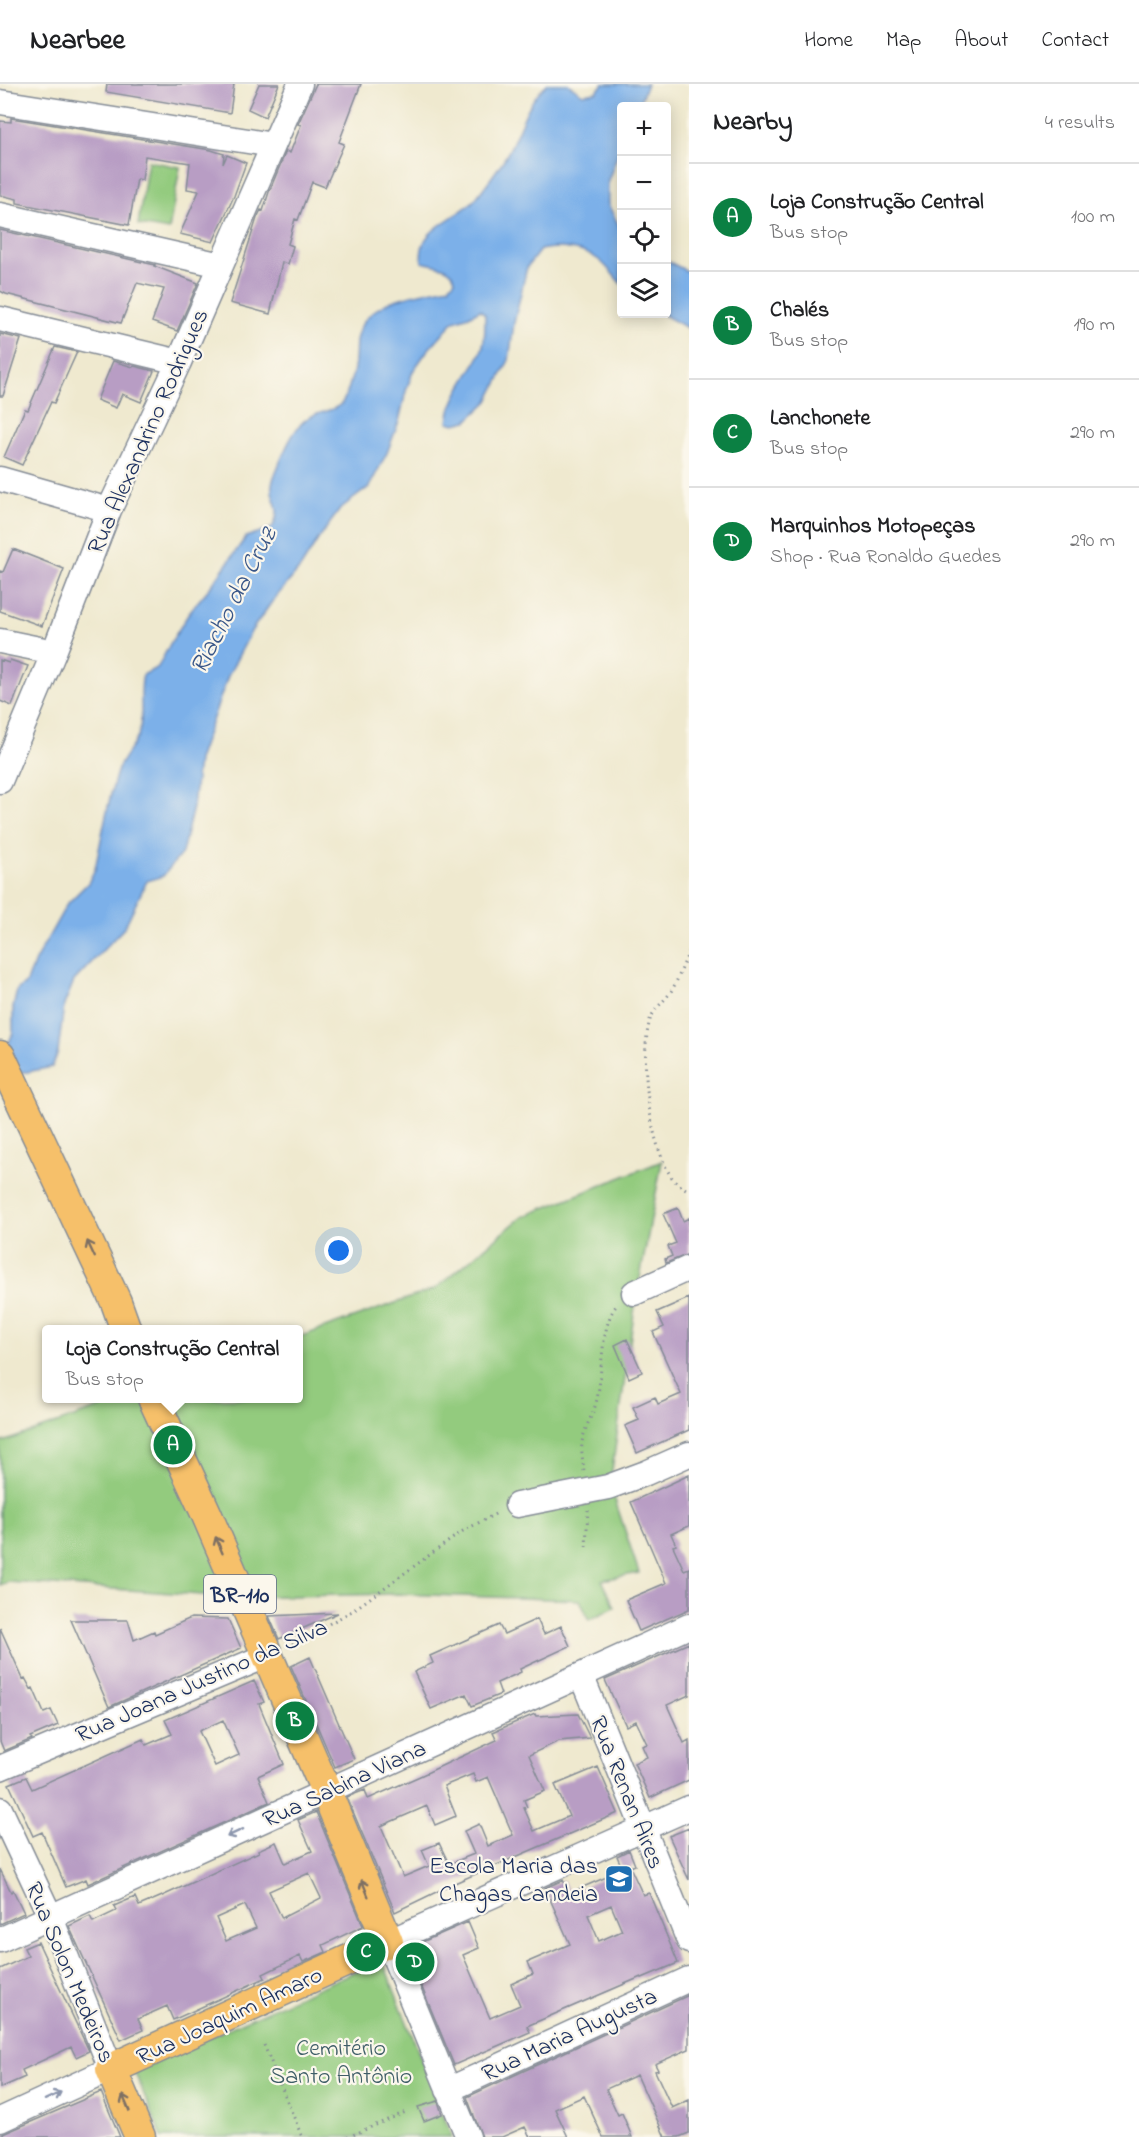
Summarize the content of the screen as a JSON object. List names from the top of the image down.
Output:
{
  "streets": {
    "main road": ["BR-110", "Rua Solon Medeiros", "Rua Joaquim Amaro"],
    "street": [
      "Rua Alexandrino Rodrigues",
      "Rua Joana Justino da Silva",
      "Rua Sabina Viana",
      "Rua Renan Aires",
      "Rua Maria Augusta"
    ]
  },
  "crossings": [
    ["BR-110", "Rua Joana Justino da Silva"],
    ["BR-110", "Rua Sabina Viana"],
    ["BR-110", "Rua Joaquim Amaro"],
    ["BR-110", "Rua Maria Augusta"],
    ["Rua Sabina Viana", "Rua Renan Aires"],
    ["Rua Sabina Viana", "Rua Solon Medeiros"],
    ["Rua Renan Aires", "Rua Joaquim Amaro"],
    ["Rua Solon Medeiros", "Rua Joaquim Amaro"]
  ],
  "one_way": ["Rua Sabina Viana"],
  "water": ["Riacho da Cruz"],
  "parks": ["Cemitério Santo Antônio"],
  "places": {
    "school or university": ["Escola Maria das Chagas Candeia"]
  },
  "page": {
    "header": "Nearbee",
    "nav": [
      "Home",
      "Map",
      "About",
      "Contact"
    ],
    "heading": ["Nearby", "4 results"],
    "map_buttons": ["+", "−"],
    "list": [
      {
        "mark": "A",
        "name": "Loja Construção Central",
        "note": "Bus stop",
        "value": "100 m"
      },
      {
        "mark": "B",
        "name": "Chalés",
        "note": "Bus stop",
        "value": "190 m"
      },
      {
        "mark": "C",
        "name": "Lanchonete",
        "note": "Bus stop",
        "value": "290 m"
      },
      {
        "mark": "D",
        "name": "Marquinhos Motopeças",
        "note": "Shop · Rua Ronaldo Guedes",
        "value": "290 m"
      }
    ],
    "popup": ["Loja Construção Central", "Bus stop"],
    "pins": [
      "A",
      "B",
      "C",
      "D"
    ]
  }
}
